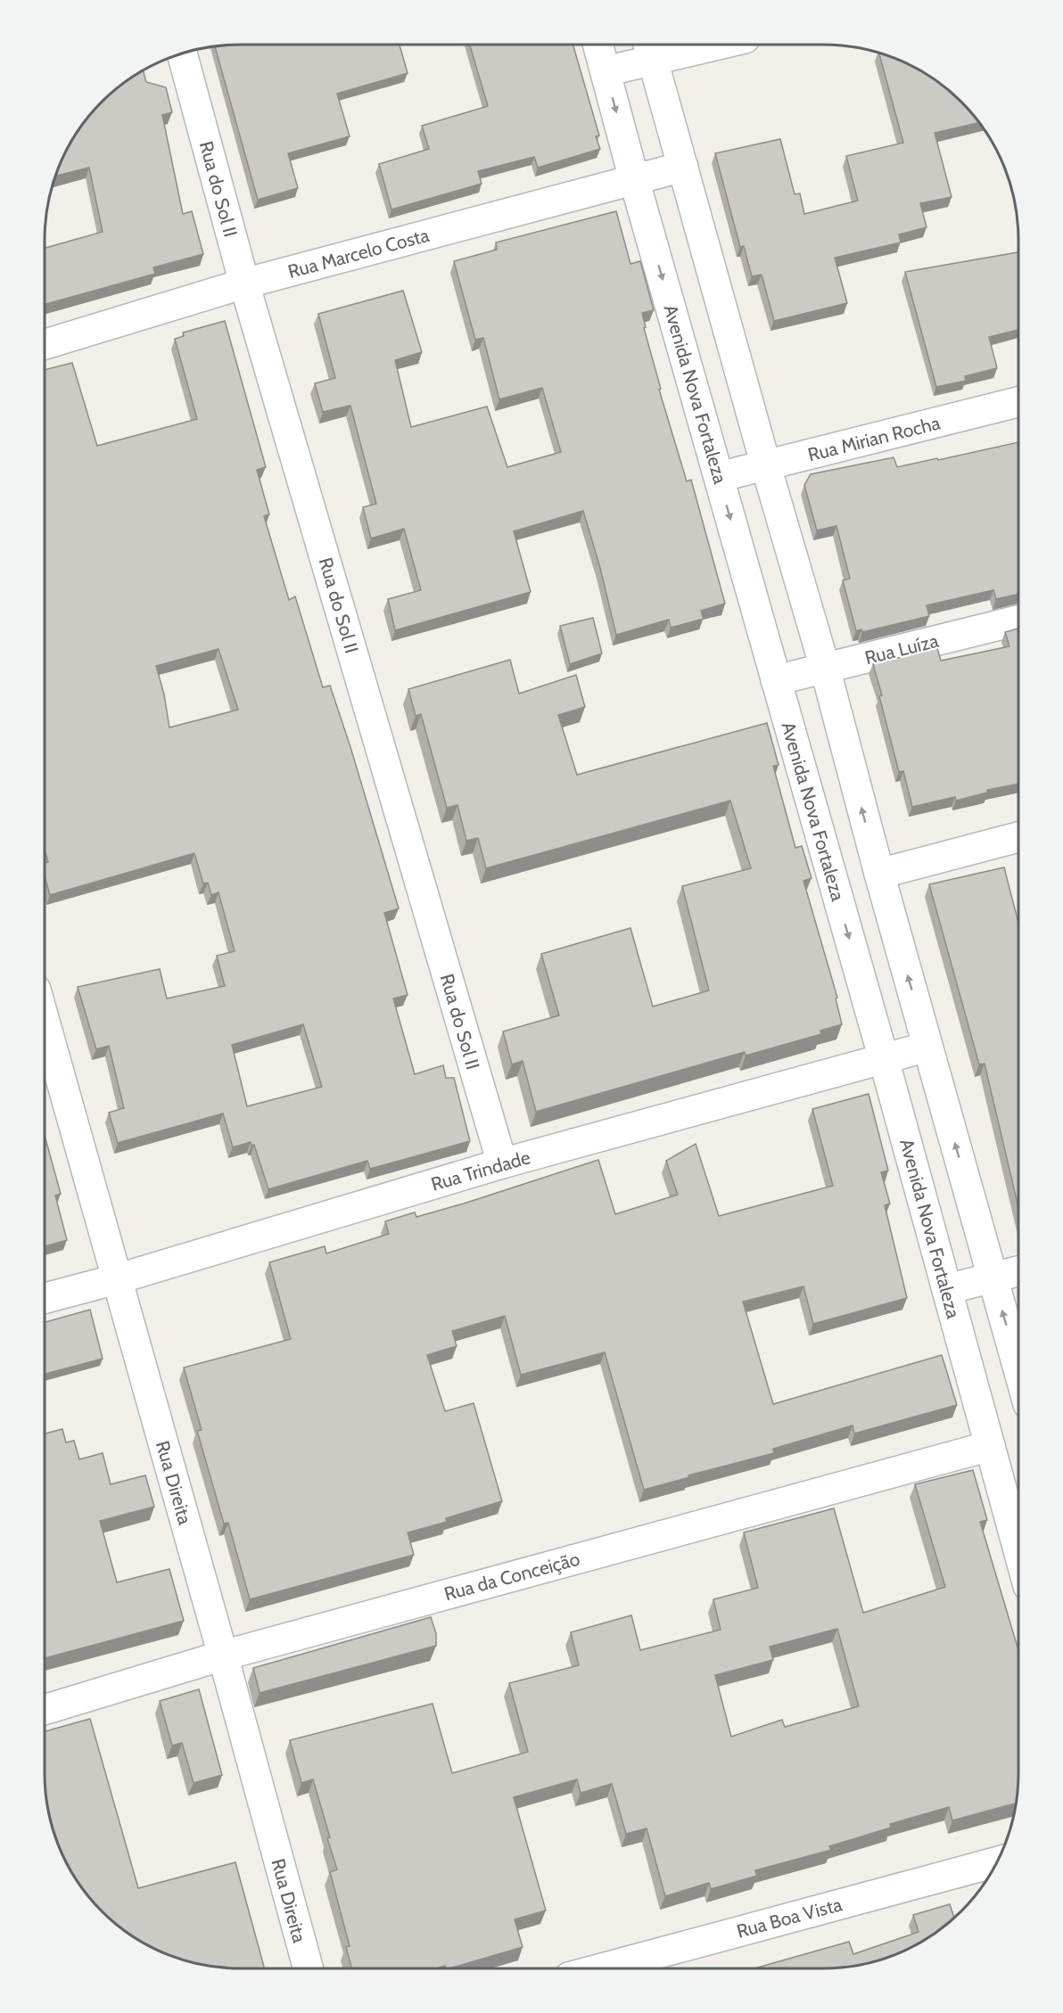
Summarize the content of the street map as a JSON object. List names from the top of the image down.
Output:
{
  "streets": {
    "street": [
      "Rua do Sol II",
      "Rua Marcelo Costa",
      "Avenida Nova Fortaleza",
      "Rua Mirian Rocha",
      "Rua Luíza",
      "Rua Trindade",
      "Rua Direita",
      "Rua da Conceição",
      "Rua Boa Vista"
    ]
  },
  "crossings": [
    ["Rua do Sol II", "Rua Marcelo Costa"],
    ["Rua do Sol II", "Rua Trindade"],
    ["Rua Marcelo Costa", "Avenida Nova Fortaleza"],
    ["Avenida Nova Fortaleza", "Rua Mirian Rocha"],
    ["Avenida Nova Fortaleza", "Rua Luíza"],
    ["Avenida Nova Fortaleza", "Rua Trindade"],
    ["Avenida Nova Fortaleza", "Rua da Conceição"],
    ["Rua Trindade", "Rua Direita"],
    ["Rua Direita", "Rua da Conceição"]
  ]
}
